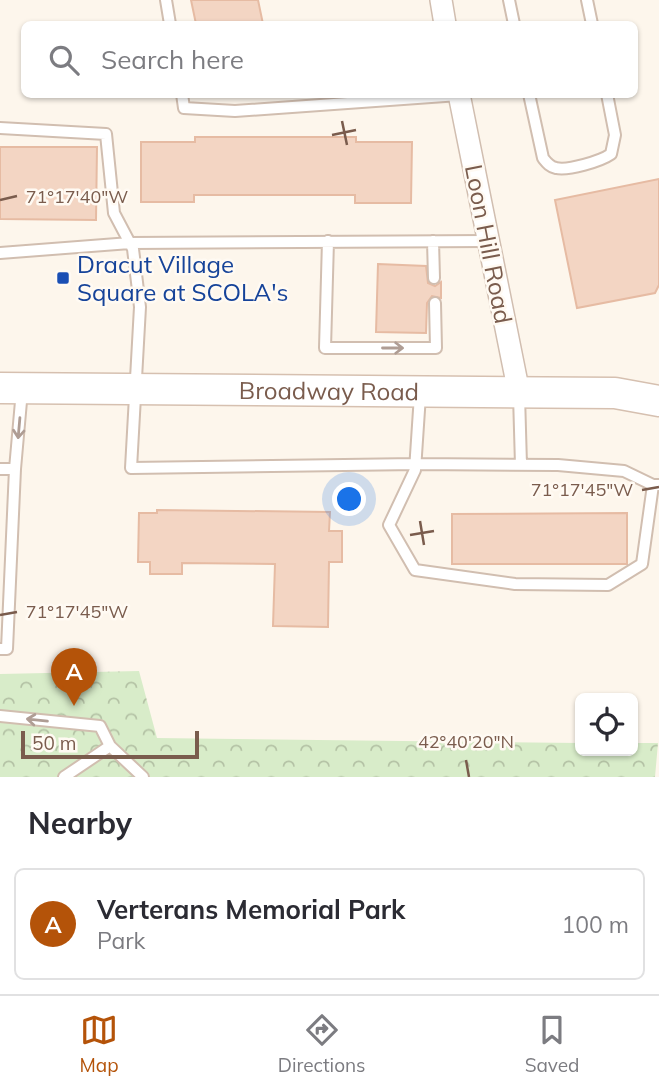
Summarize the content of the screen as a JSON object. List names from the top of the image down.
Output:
{
  "streets": {
    "main road": ["Broadway Road"],
    "street": ["Loon Hill Road"]
  },
  "crossings": [
    ["Loon Hill Road", "Broadway Road"]
  ],
  "places": {
    "transit": ["Dracut Village Square at SCOLA's"]
  },
  "scale_bar": "50 m",
  "page": {
    "search": "Search here",
    "pins": "A",
    "scale": "50 m",
    "heading": "Nearby",
    "list": [
      {
        "mark": "A",
        "name": "Verterans Memorial Park",
        "note": "Park",
        "value": "100 m"
      }
    ],
    "nav": ["Map", "Directions", "Saved"]
  },
  "coordinates": ["71°17'40\"W", "71°17'45\"W", "42°40'20\"N"]
}
